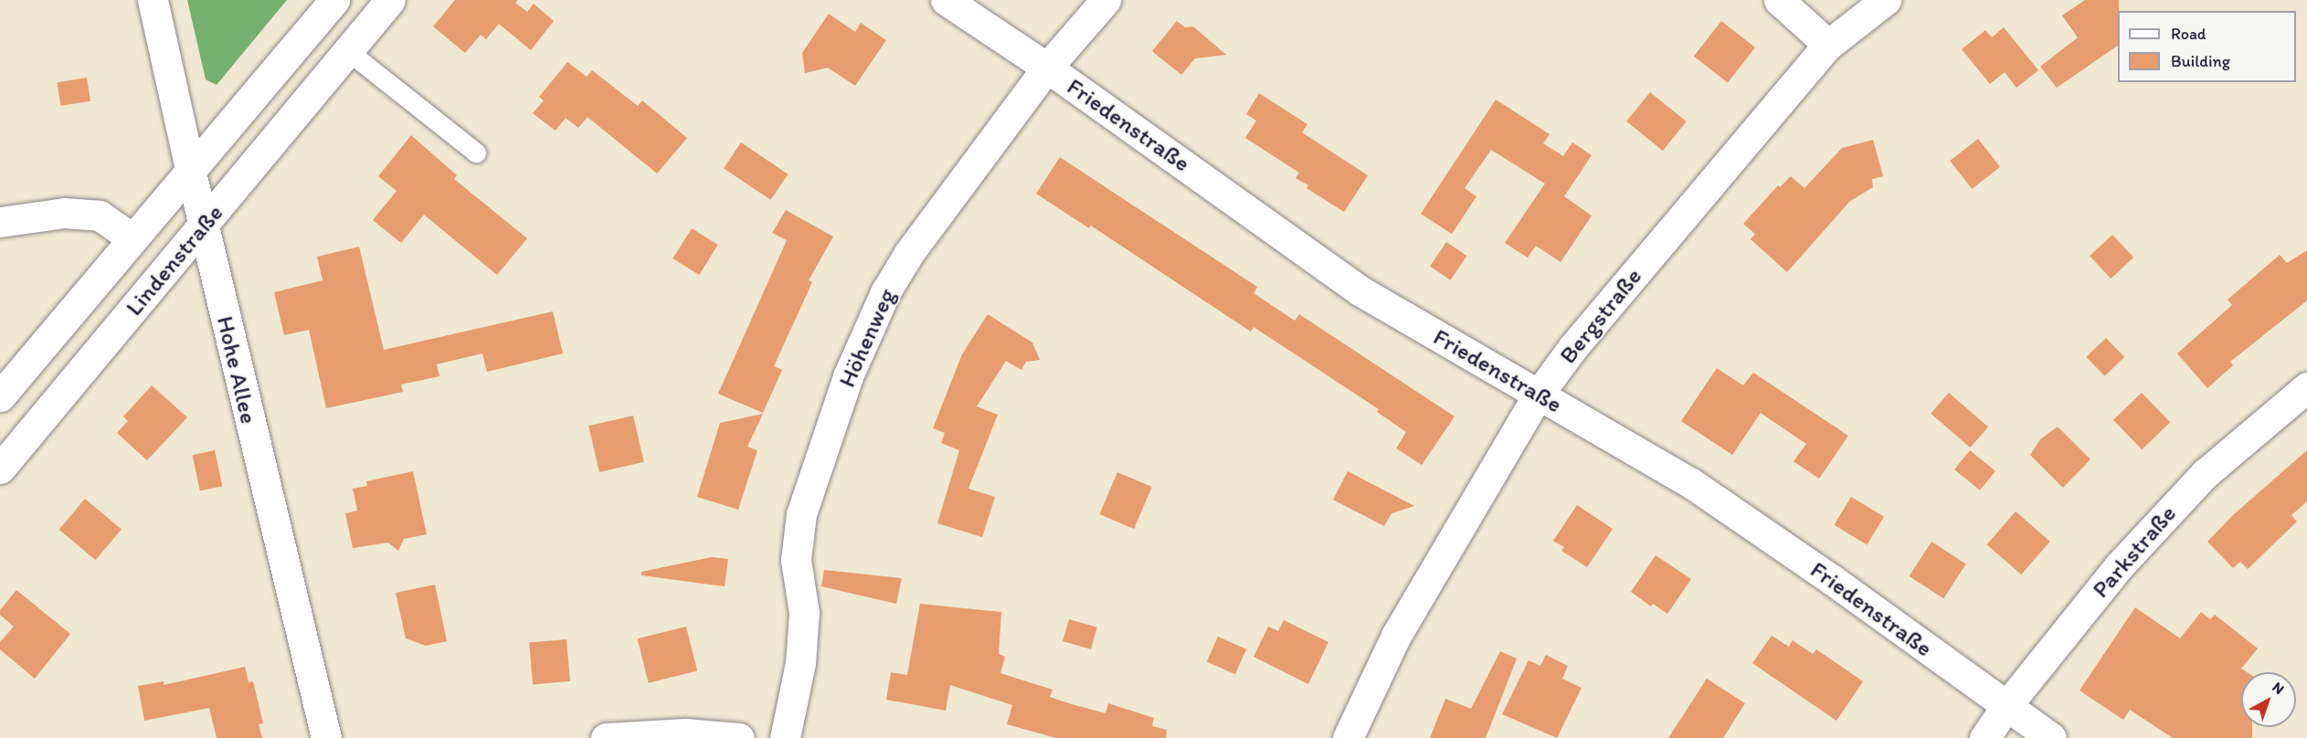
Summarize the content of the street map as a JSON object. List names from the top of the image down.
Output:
{
  "streets": {
    "street": [
      "Friedenstraße",
      "Lindenstraße",
      "Bergstraße",
      "Höhenweg",
      "Hohe Allee",
      "Parkstraße"
    ]
  },
  "crossings": [
    ["Friedenstraße", "Bergstraße"],
    ["Friedenstraße", "Höhenweg"],
    ["Friedenstraße", "Parkstraße"],
    ["Lindenstraße", "Hohe Allee"]
  ],
  "legend": ["Road", "Building"],
  "north": "top right"
}
